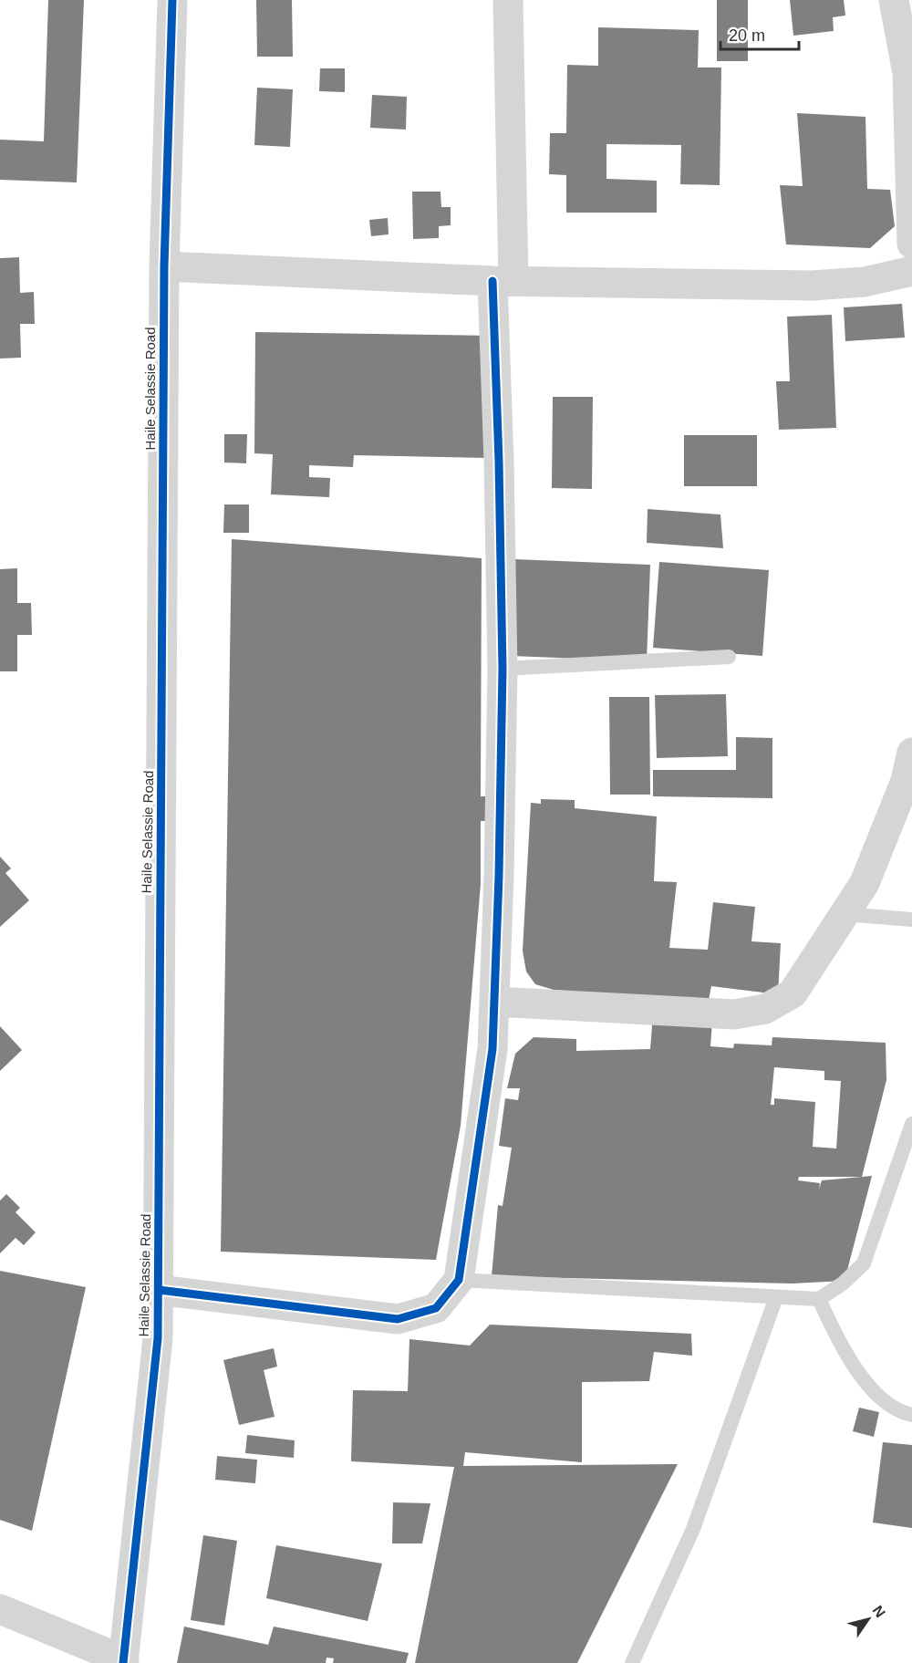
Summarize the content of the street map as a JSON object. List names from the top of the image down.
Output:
{
  "streets": {
    "street": ["Haile Selassie Road"]
  },
  "scale_bar": "20 m",
  "north": "top right"
}
